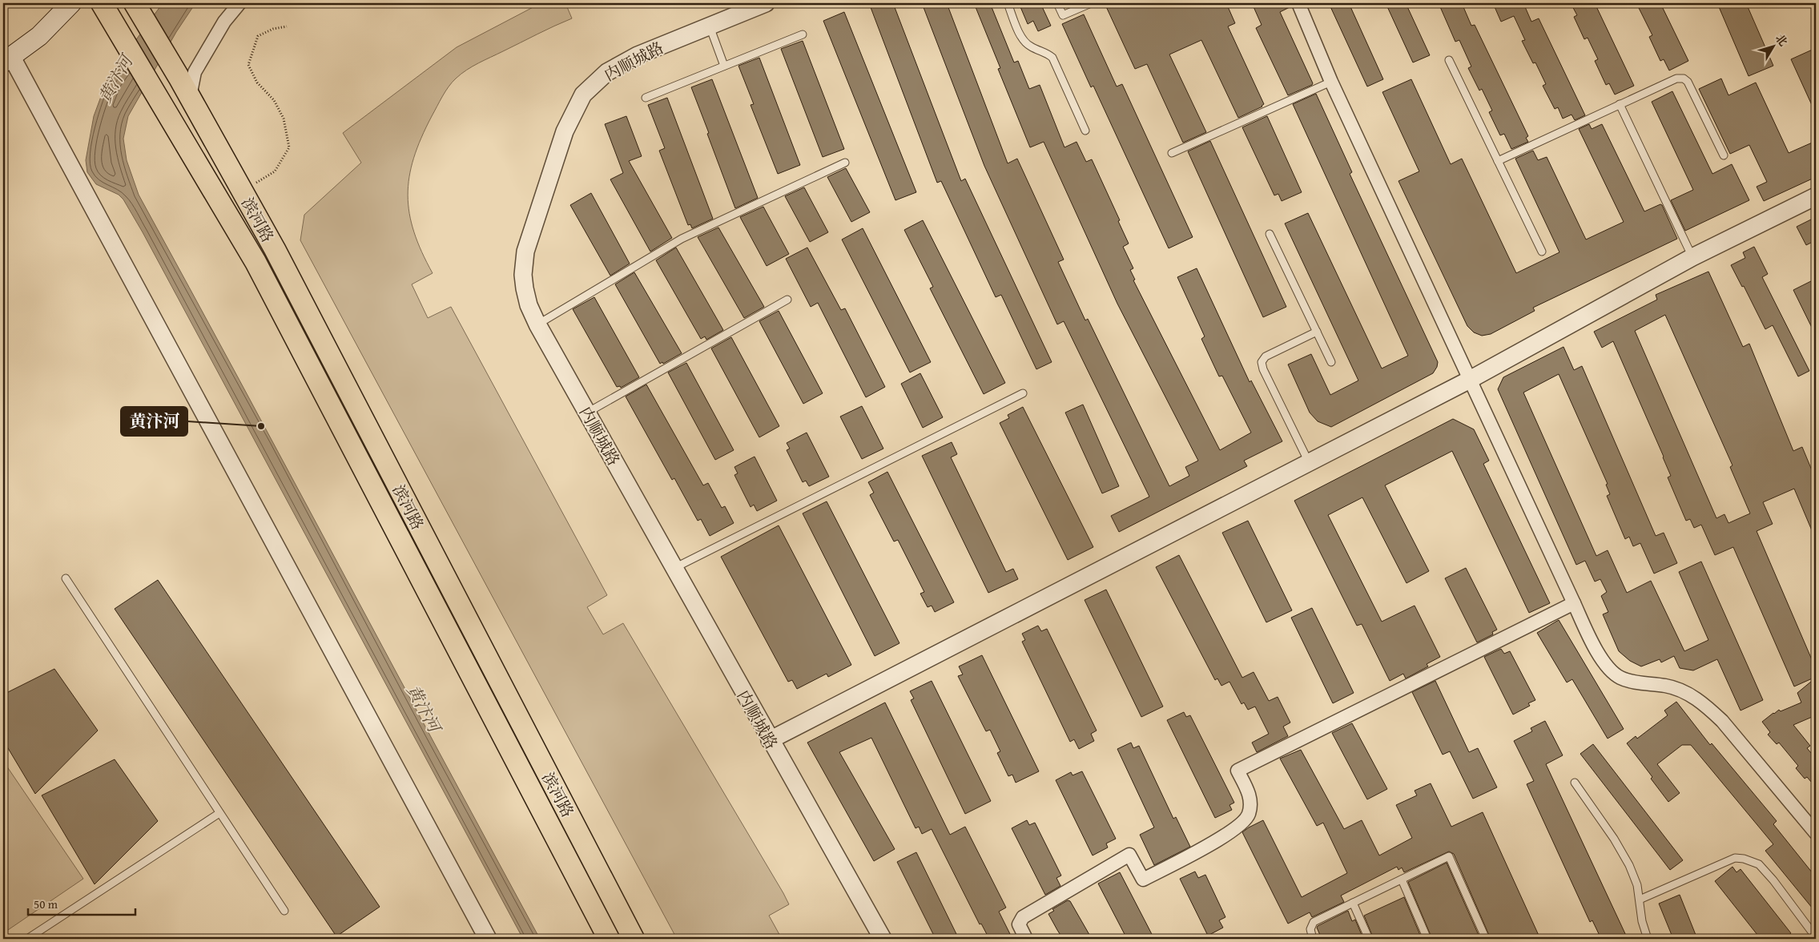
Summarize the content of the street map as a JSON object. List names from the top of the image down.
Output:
{
  "streets": {
    "main road": ["滨河路"],
    "street": ["内顺城路"]
  },
  "water": ["黄汴河"],
  "places": ["黄汴河"],
  "scale_bar": "50 m",
  "north": "top right"
}
